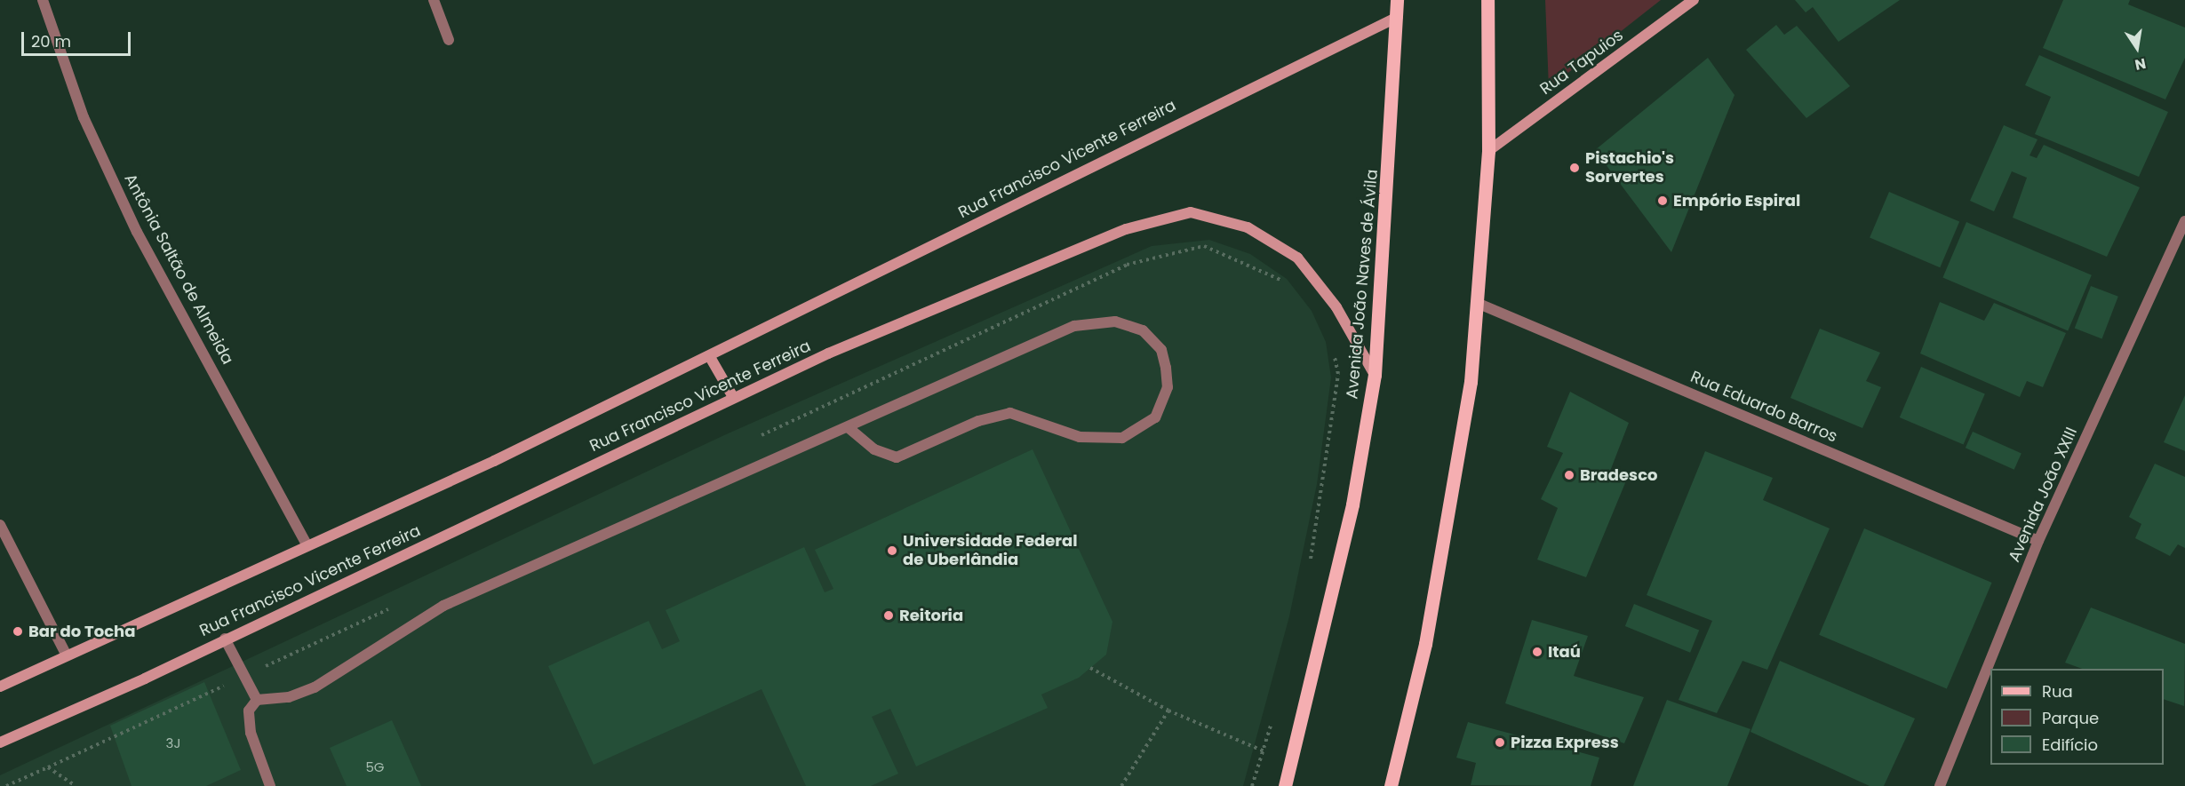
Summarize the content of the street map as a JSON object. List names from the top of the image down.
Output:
{
  "streets": {
    "main road": ["Rua Tapuios", "Rua Francisco Vicente Ferreira", "Avenida João Naves de Ávila"],
    "street": ["Antônia Saltão de Almeida", "Rua Eduardo Barros", "Avenida João XXIII"]
  },
  "crossings": [
    ["Rua Francisco Vicente Ferreira", "Antônia Saltão de Almeida"],
    ["Rua Francisco Vicente Ferreira", "Avenida João Naves de Ávila"],
    ["Rua Eduardo Barros", "Avenida João XXIII"]
  ],
  "places": [
    "Pistachio's Sorvertes",
    "Empório Espiral",
    "Bradesco",
    "Universidade Federal de Uberlândia",
    "Reitoria",
    "Bar do Tocha",
    "Itaú",
    "Pizza Express"
  ],
  "house_numbers": ["3J", "5G"],
  "legend": ["Rua", "Parque", "Edifício"],
  "scale_bar": "20 m",
  "north": "bottom"
}
